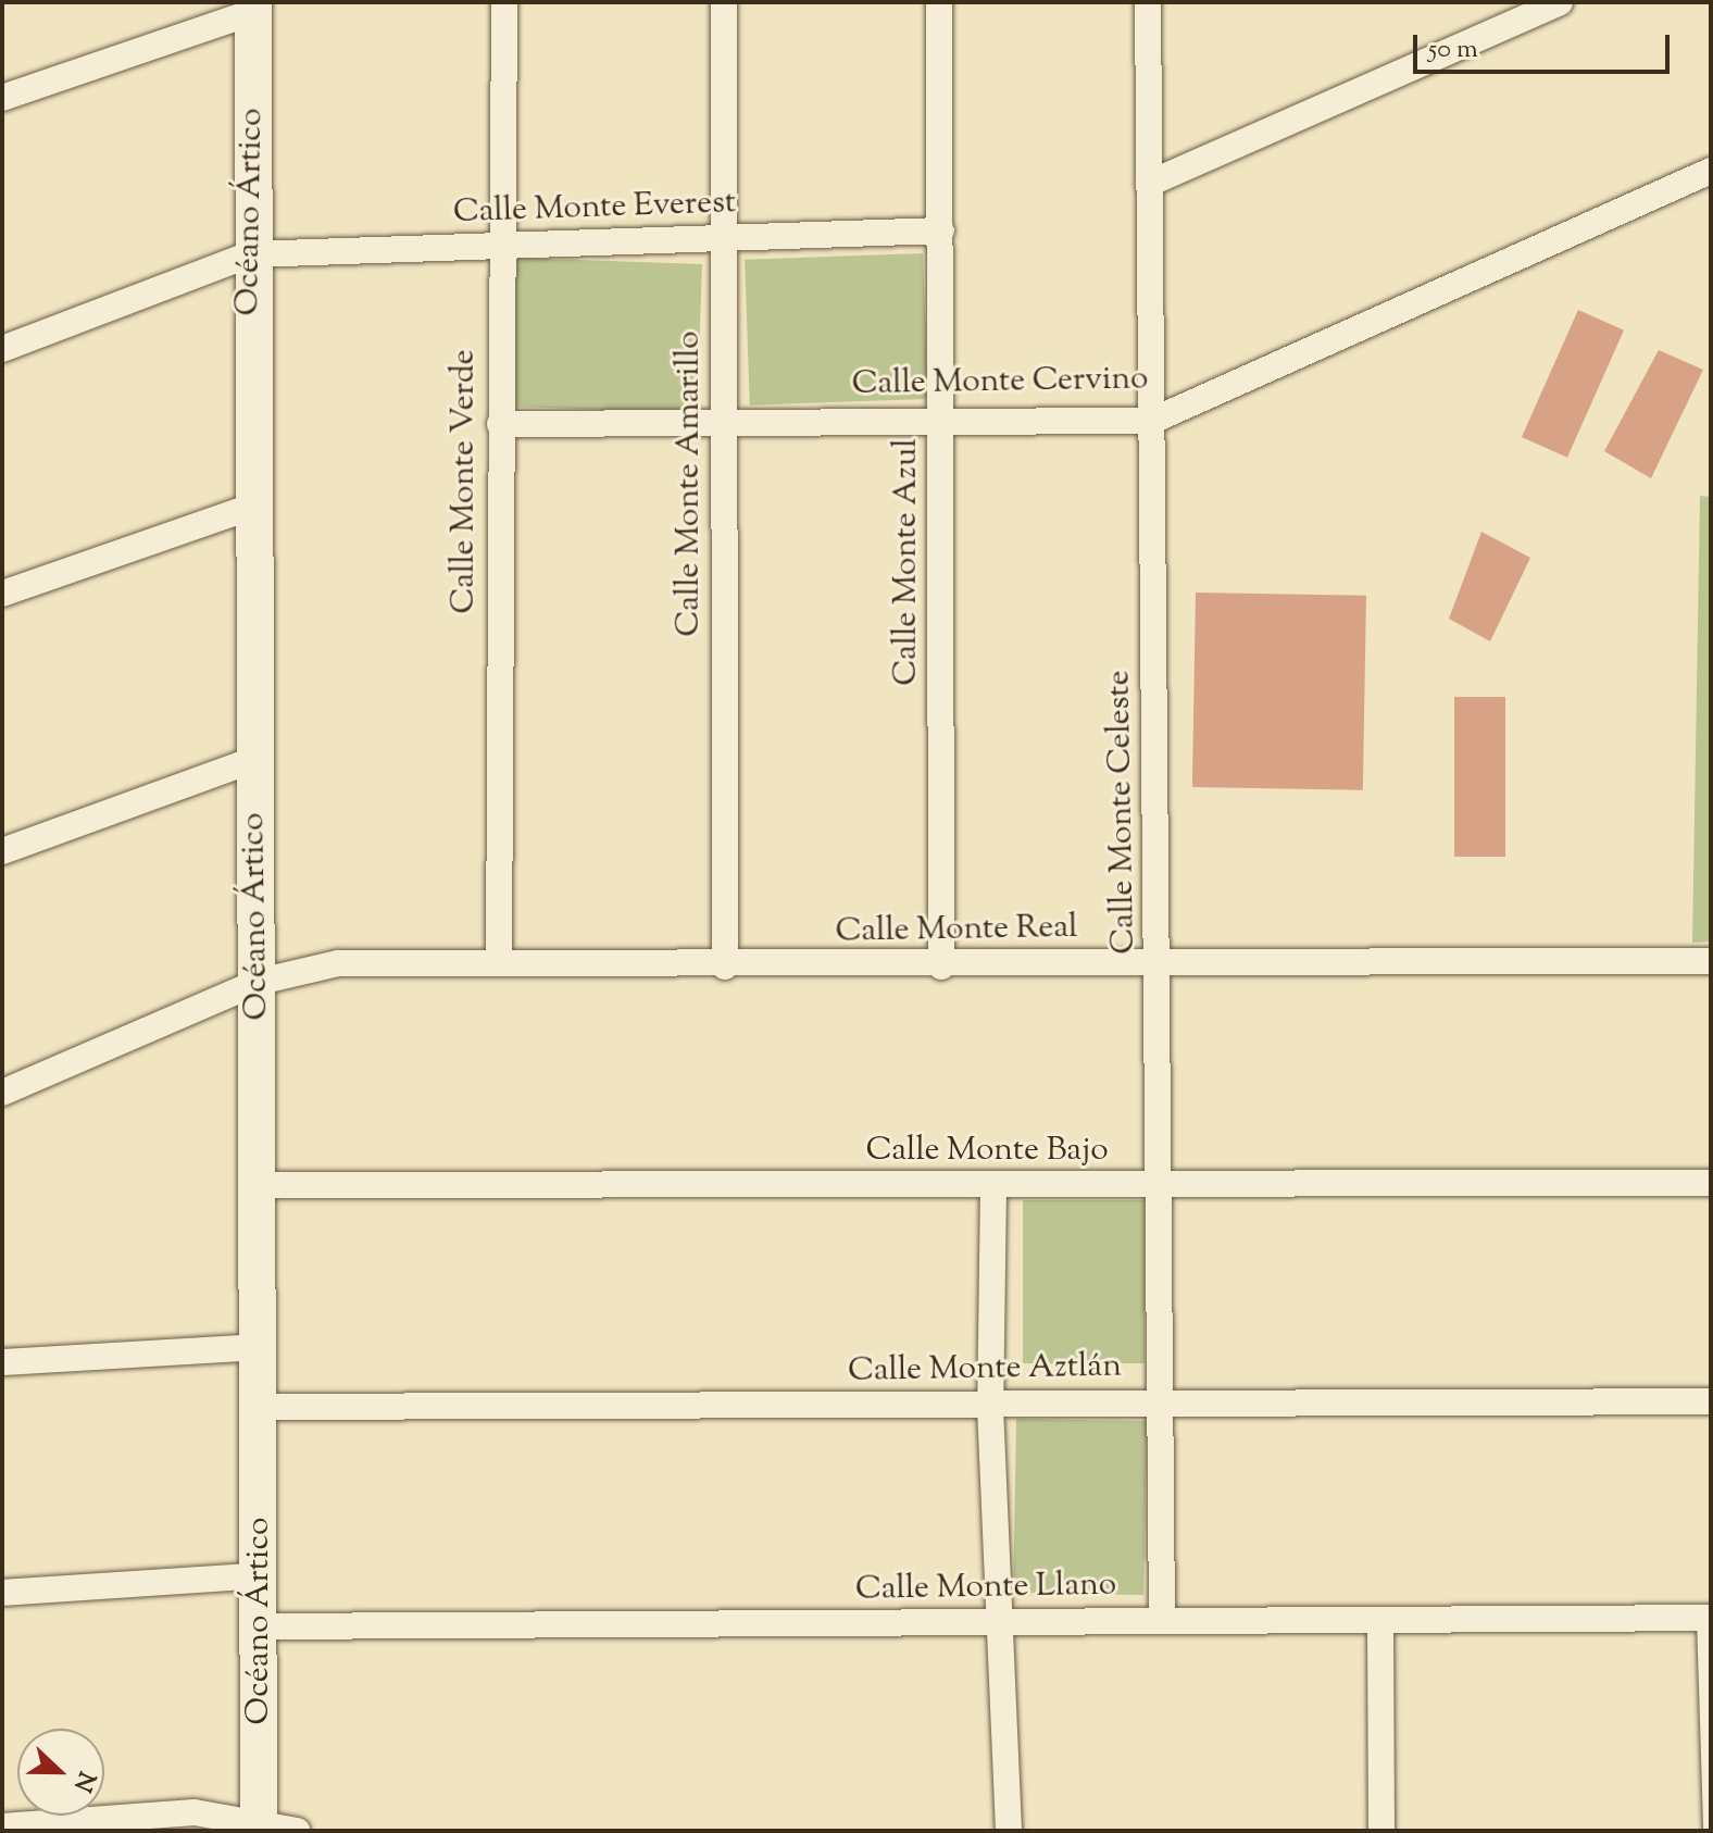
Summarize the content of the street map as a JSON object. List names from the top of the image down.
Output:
{
  "streets": {
    "street": [
      "Calle Monte Everest",
      "Océano Ártico",
      "Calle Monte Cervino",
      "Calle Monte Verde",
      "Calle Monte Amarillo",
      "Calle Monte Azul",
      "Calle Monte Celeste",
      "Calle Monte Real",
      "Calle Monte Bajo",
      "Calle Monte Aztlán",
      "Calle Monte Llano"
    ]
  },
  "crossings": [
    ["Calle Monte Everest", "Océano Ártico"],
    ["Calle Monte Everest", "Calle Monte Verde"],
    ["Calle Monte Everest", "Calle Monte Amarillo"],
    ["Calle Monte Everest", "Calle Monte Azul"],
    ["Océano Ártico", "Calle Monte Real"],
    ["Océano Ártico", "Calle Monte Bajo"],
    ["Océano Ártico", "Calle Monte Aztlán"],
    ["Océano Ártico", "Calle Monte Llano"],
    ["Calle Monte Cervino", "Calle Monte Verde"],
    ["Calle Monte Cervino", "Calle Monte Amarillo"],
    ["Calle Monte Cervino", "Calle Monte Azul"],
    ["Calle Monte Cervino", "Calle Monte Celeste"],
    ["Calle Monte Verde", "Calle Monte Real"],
    ["Calle Monte Amarillo", "Calle Monte Real"],
    ["Calle Monte Azul", "Calle Monte Real"],
    ["Calle Monte Celeste", "Calle Monte Real"],
    ["Calle Monte Celeste", "Calle Monte Bajo"],
    ["Calle Monte Celeste", "Calle Monte Aztlán"],
    ["Calle Monte Celeste", "Calle Monte Llano"]
  ],
  "scale_bar": "50 m",
  "north": "right"
}
